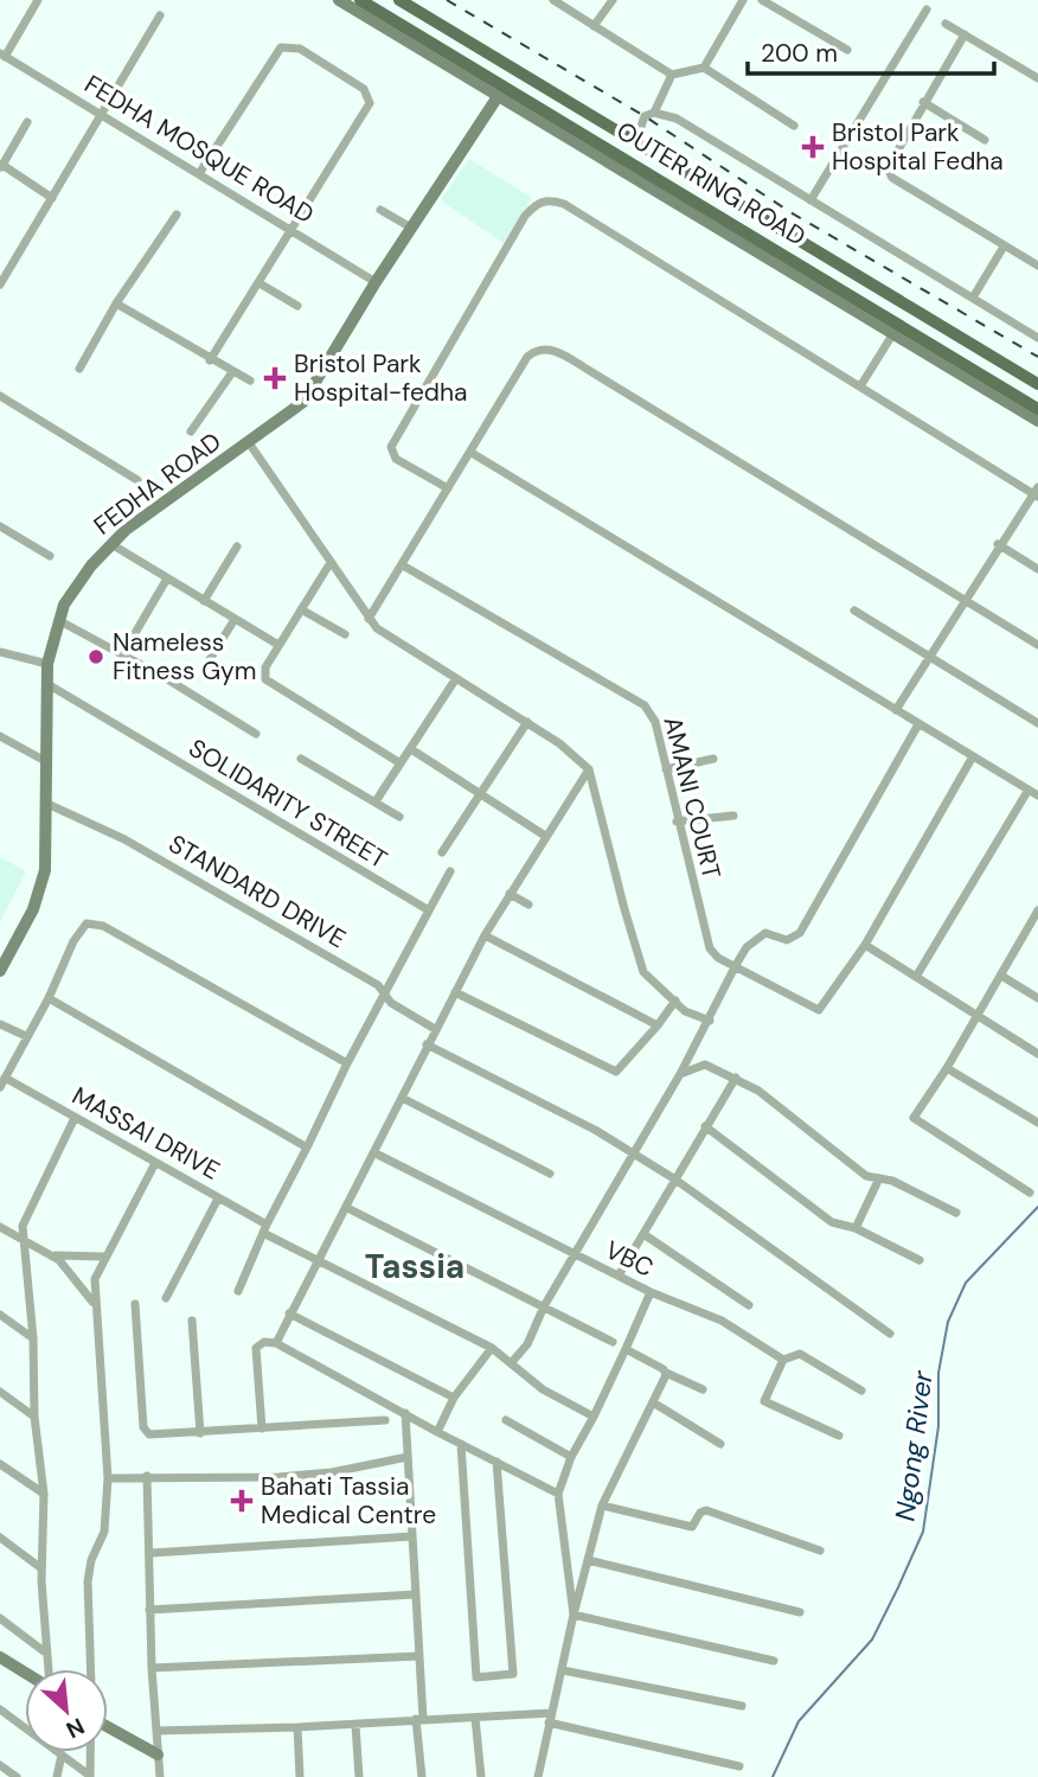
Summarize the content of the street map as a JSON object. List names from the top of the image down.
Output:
{
  "streets": {
    "main road": ["OUTER RING ROAD"],
    "street": [
      "FEDHA MOSQUE ROAD",
      "FEDHA ROAD",
      "AMANI COURT",
      "SOLIDARITY STREET",
      "STANDARD DRIVE",
      "MASSAI DRIVE",
      "VBC"
    ]
  },
  "crossings": [
    ["FEDHA MOSQUE ROAD", "FEDHA ROAD"],
    ["FEDHA ROAD", "SOLIDARITY STREET"],
    ["FEDHA ROAD", "STANDARD DRIVE"]
  ],
  "districts": ["Tassia"],
  "water": ["Ngong River"],
  "places": {
    "health": ["Bristol Park Hospital Fedha", "Bristol Park Hospital-fedha", "Bahati Tassia Medical Centre"],
    "other": ["Nameless Fitness Gym"]
  },
  "scale_bar": "200 m",
  "north": "bottom right"
}
